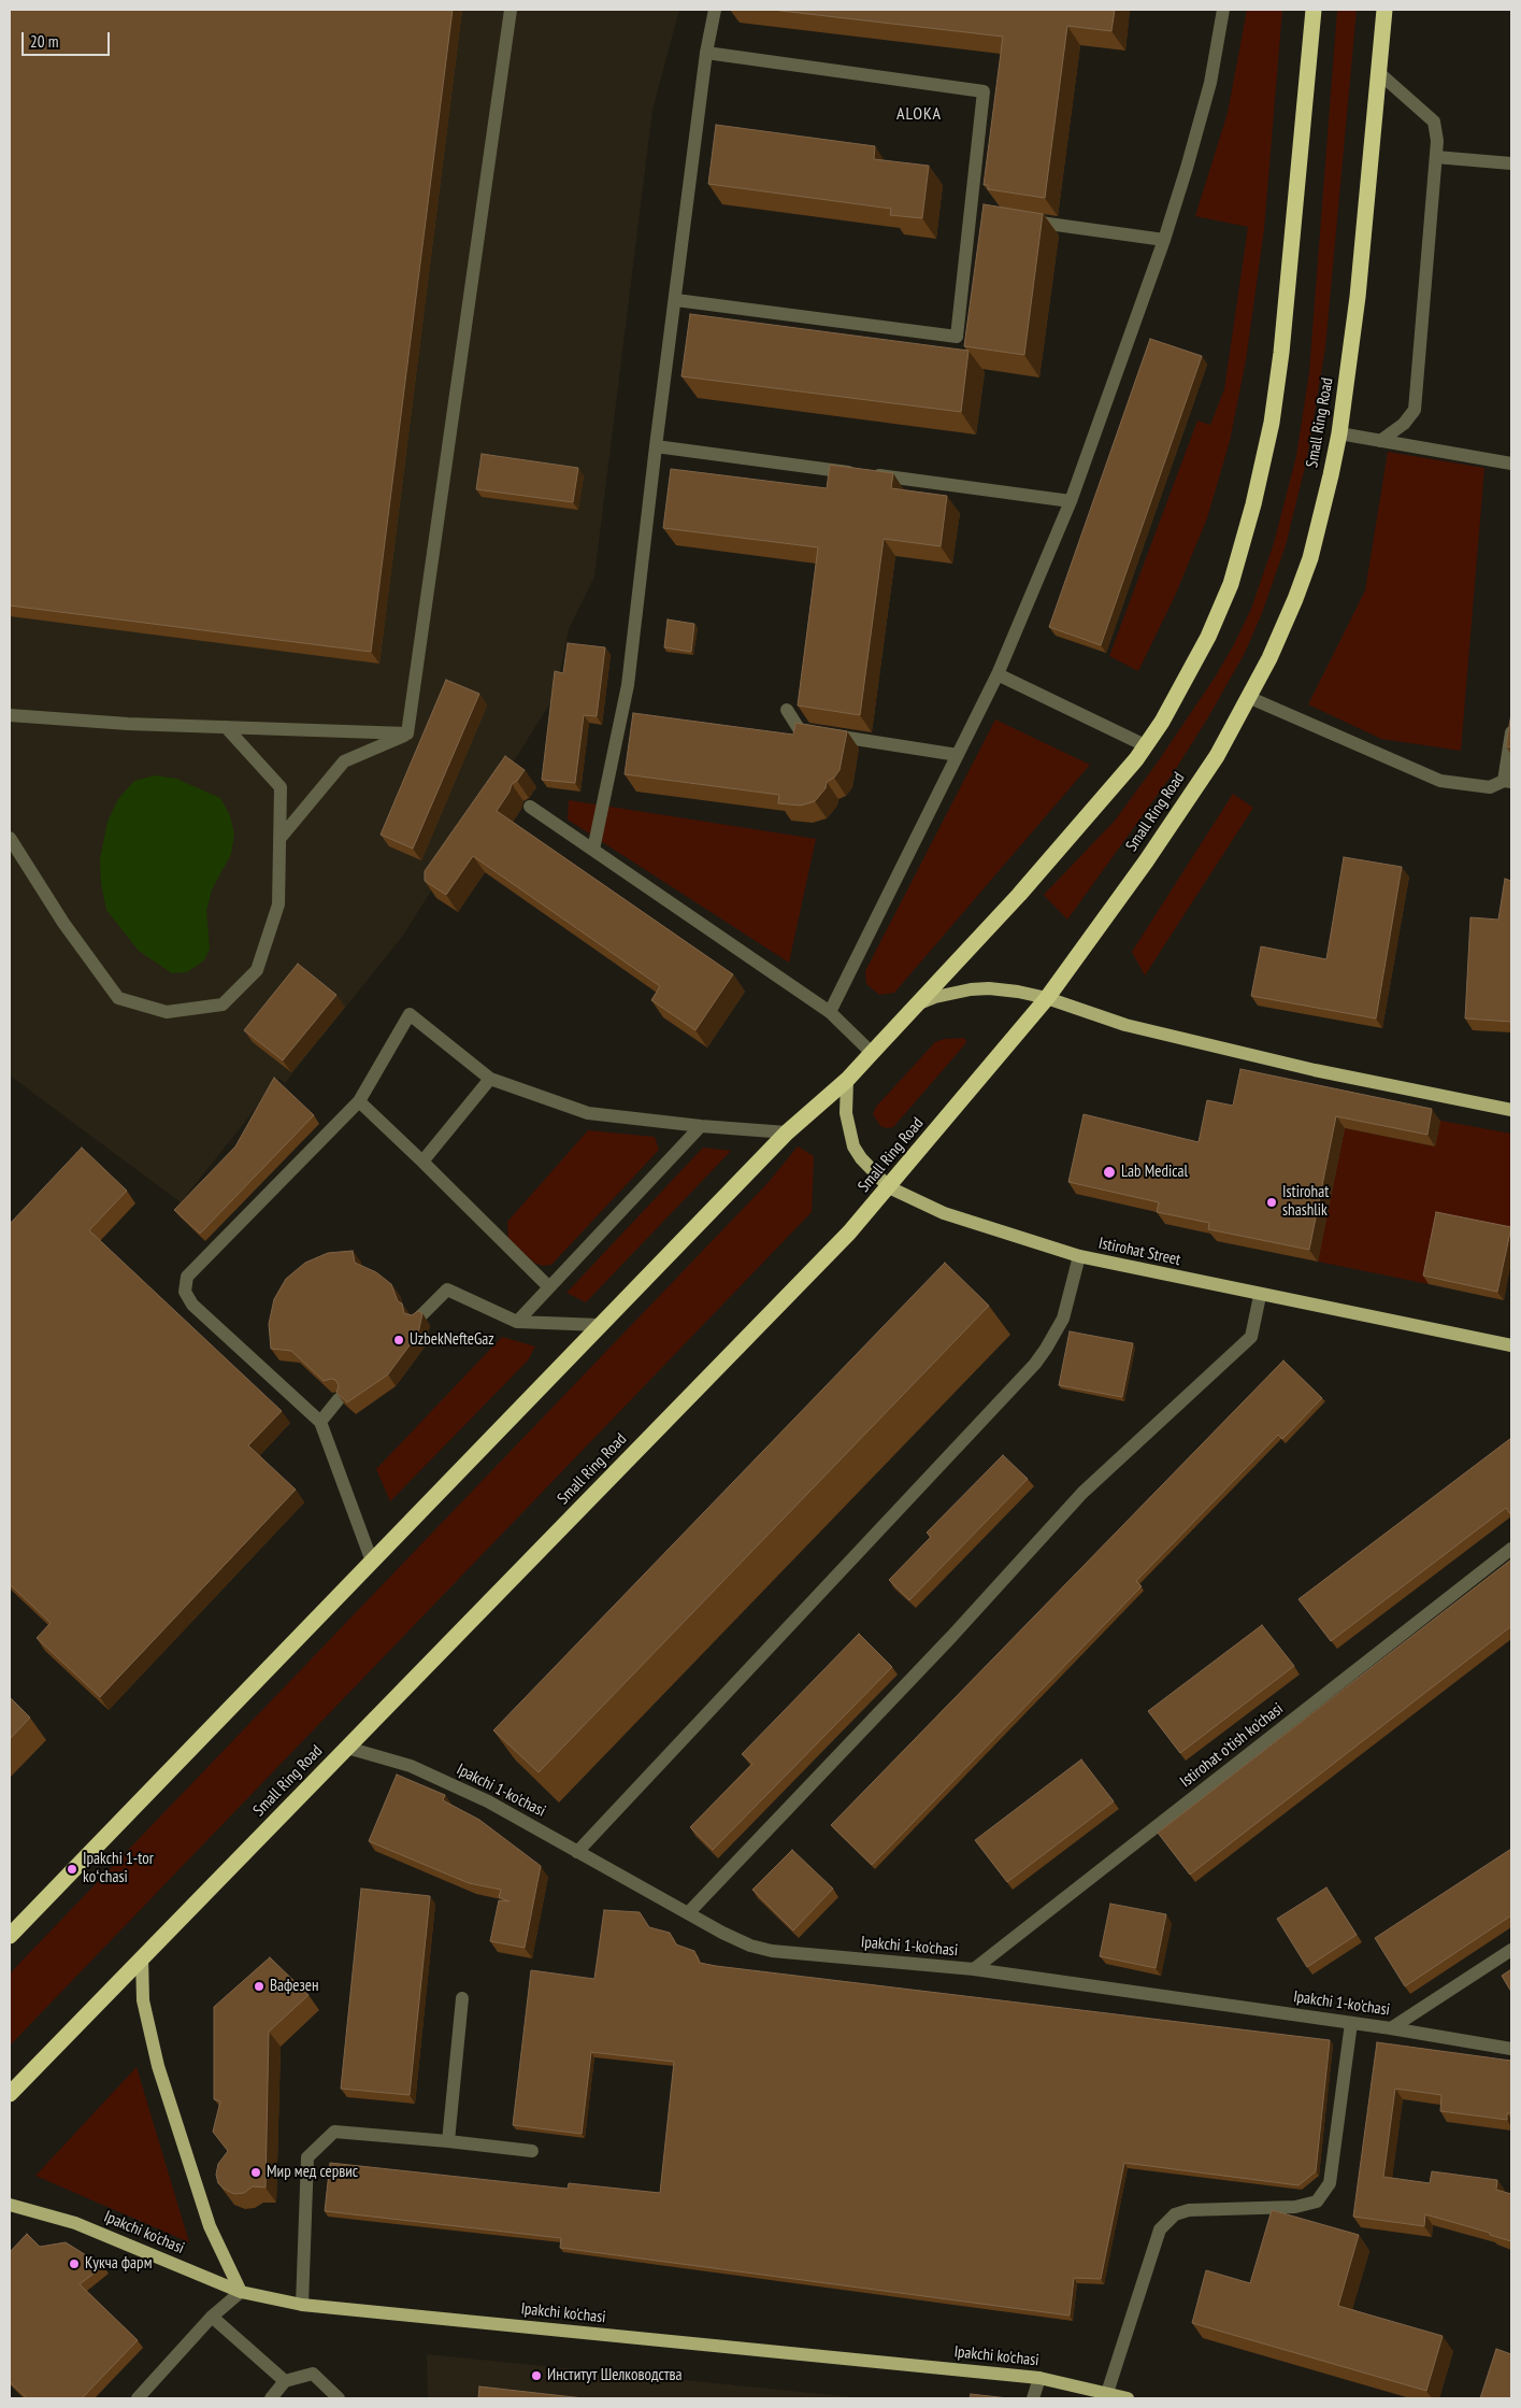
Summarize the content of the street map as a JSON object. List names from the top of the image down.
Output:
{
  "streets": {
    "highway": ["Small Ring Road"],
    "main road": ["Istirohat Street", "Ipakchi ko'chasi"],
    "street": ["Istirohat o'tish ko'chasi", "Ipakchi 1-ko'chasi"]
  },
  "crossings": [
    ["Small Ring Road", "Istirohat Street"],
    ["Small Ring Road", "Ipakchi 1-ko'chasi"],
    ["Istirohat o'tish ko'chasi", "Ipakchi 1-ko'chasi"]
  ],
  "districts": ["ALOKA"],
  "places": [
    "Lab Medical",
    "Istirohat shashlik",
    "UzbekNefteGaz",
    "Ipakchi 1-tor koʻchasi",
    "Вафезен",
    "Мир мед сервис",
    "Кукча фарм",
    "Институт Шелководства"
  ],
  "scale_bar": "20 m"
}
